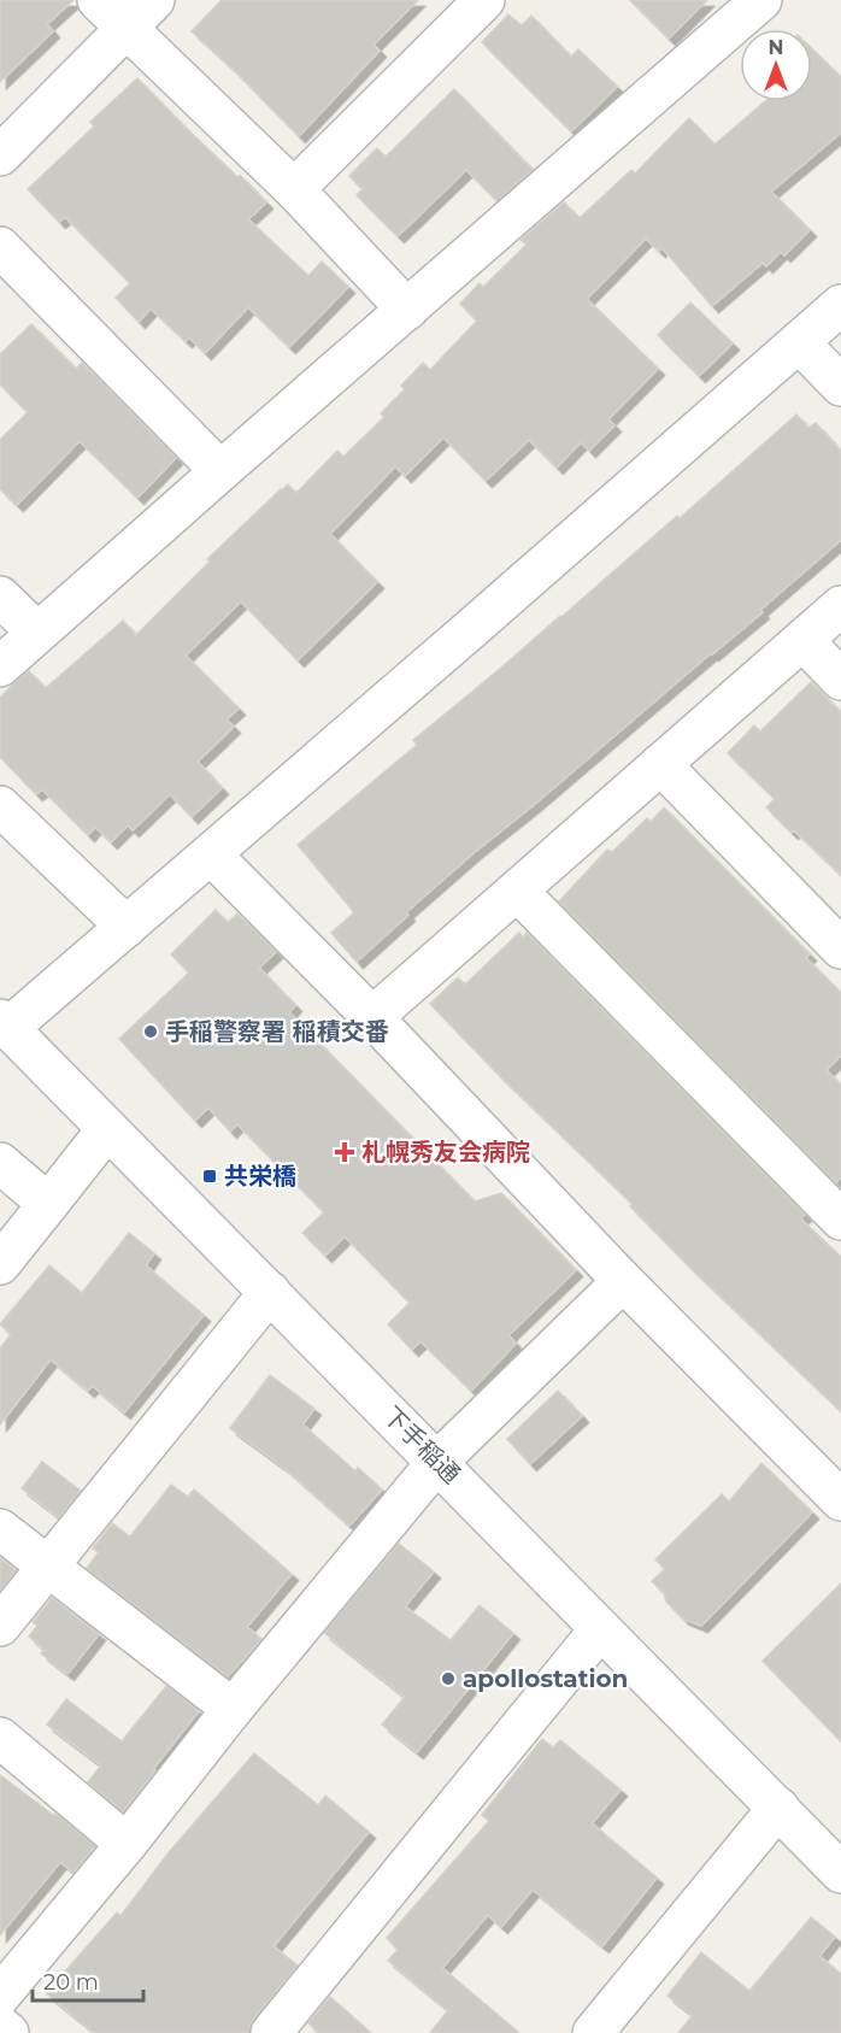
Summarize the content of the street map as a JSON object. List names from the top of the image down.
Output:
{
  "streets": {
    "street": ["下手稲通"]
  },
  "places": {
    "other": ["手稲警察署 稲積交番", "apollostation"],
    "health": ["札幌秀友会病院"],
    "transit": ["共栄橋"]
  },
  "scale_bar": "20 m",
  "north": "top"
}
